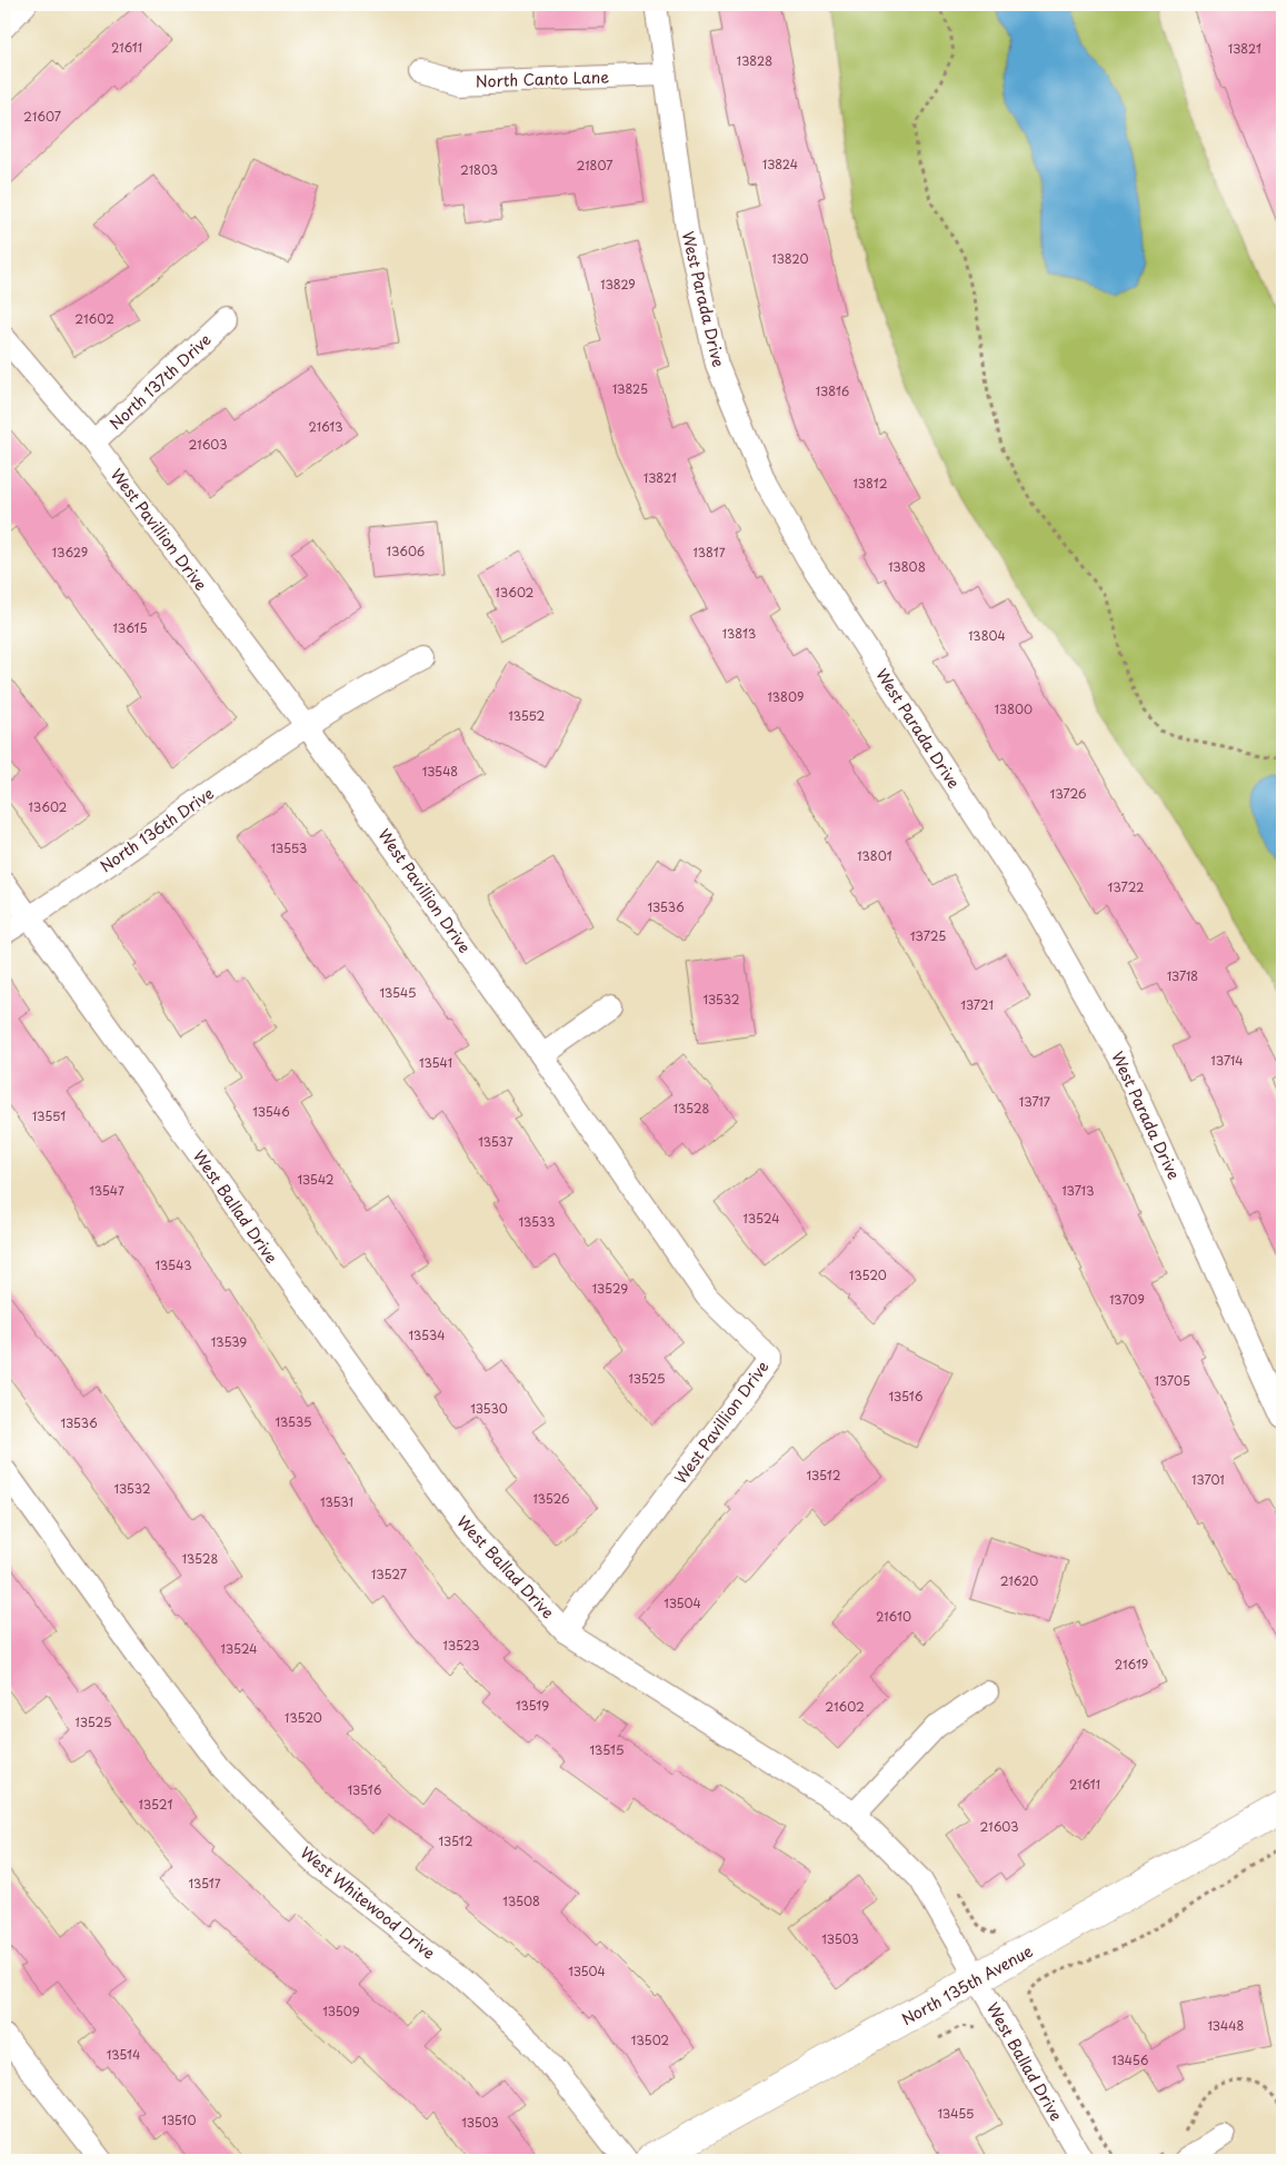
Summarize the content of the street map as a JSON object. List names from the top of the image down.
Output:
{
  "streets": {
    "street": [
      "North Canto Lane",
      "West Parada Drive",
      "North 137th Drive",
      "West Pavillion Drive",
      "North 136th Drive",
      "West Ballad Drive",
      "West Whitewood Drive",
      "North 135th Avenue"
    ]
  },
  "crossings": [
    ["North Canto Lane", "West Parada Drive"],
    ["North 137th Drive", "West Pavillion Drive"],
    ["West Pavillion Drive", "North 136th Drive"],
    ["West Pavillion Drive", "West Ballad Drive"],
    ["North 136th Drive", "West Ballad Drive"],
    ["West Ballad Drive", "North 135th Avenue"]
  ],
  "house_numbers": [
    "21611",
    "13821",
    "13828",
    "21607",
    "13824",
    "21807",
    "21803",
    "13820",
    "13829",
    "21602",
    "13825",
    "13816",
    "21613",
    "21603",
    "13821",
    "13812",
    "13606",
    "13629",
    "13817",
    "13808",
    "13602",
    "13615",
    "13813",
    "13804",
    "13809",
    "13800",
    "13552",
    "13548",
    "13726",
    "13602",
    "13553",
    "13801",
    "13722",
    "13536",
    "13725",
    "13718",
    "13545",
    "13532",
    "13721",
    "13714",
    "13541",
    "13717",
    "13528",
    "13546",
    "13551",
    "13537",
    "13542",
    "13547",
    "13713",
    "13524",
    "13533",
    "13543",
    "13520",
    "13529",
    "13709",
    "13534",
    "13539",
    "13525",
    "13705",
    "13516",
    "13530",
    "13535",
    "13536",
    "13512",
    "13701",
    "13532",
    "13526",
    "13531",
    "13528",
    "13527",
    "21620",
    "13504",
    "21610",
    "13523",
    "13524",
    "21619",
    "13519",
    "21602",
    "13520",
    "13525",
    "13515",
    "21611",
    "13516",
    "13521",
    "21603",
    "13512",
    "13517",
    "13508",
    "13503",
    "13504",
    "13509",
    "13448",
    "13502",
    "13514",
    "13456",
    "13455",
    "13510",
    "13503"
  ]
}
